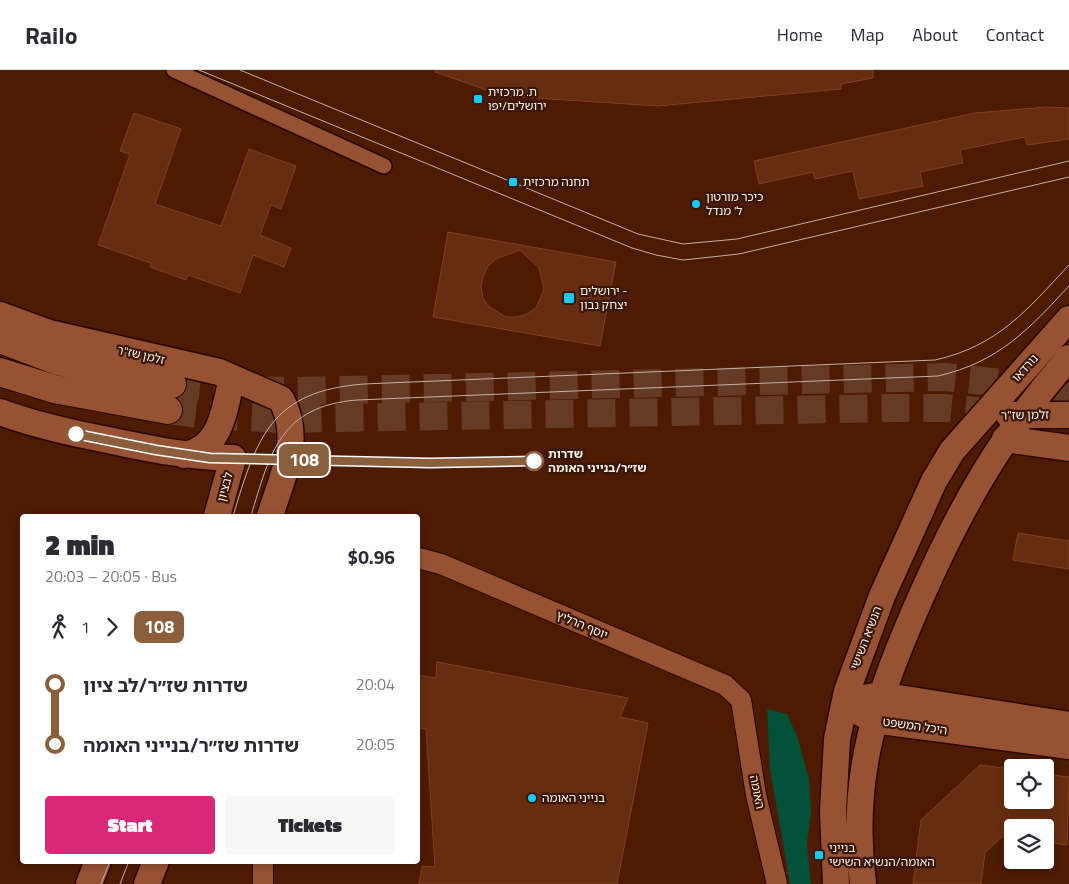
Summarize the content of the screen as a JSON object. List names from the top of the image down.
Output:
{
  "streets": {
    "main road": ["זלמן שז\"ר"],
    "street": [
      "נורדאו",
      "לבציון",
      "יוסף הרליץ",
      "הנשיא השישי",
      "היכל המשפט",
      "האומה"
    ]
  },
  "crossings": [
    ["זלמן שז\"ר", "נורדאו"],
    ["זלמן שז\"ר", "הנשיא השישי"],
    ["נורדאו", "הנשיא השישי"],
    ["יוסף הרליץ", "האומה"],
    ["הנשיא השישי", "היכל המשפט"]
  ],
  "places": {
    "transit": [
      "ת. מרכזית ירושלים/יפו",
      "תחנה מרכזית",
      "ירושלים - יצחק נבון",
      "בנייני האומה/הנשיא השישי"
    ],
    "other": ["כיכר מורטון ל' מנדל", "שדרות שז״ר/בנייני האומה", "בנייני האומה"]
  },
  "lines": ["bus line 108"],
  "page": {
    "header": "Railo",
    "nav": [
      "Home",
      "Map",
      "About",
      "Contact"
    ],
    "on_map": "108",
    "heading": ["2 min", "20:03 – 20:05 · Bus", "$0.96"],
    "legs": ["1", "108"],
    "list": [
      {
        "name": "שדרות שז״ר/לב ציון",
        "value": "20:04"
      },
      {
        "name": "שדרות שז״ר/בנייני האומה",
        "value": "20:05"
      }
    ],
    "buttons": ["Start", "Tickets"]
  }
}
